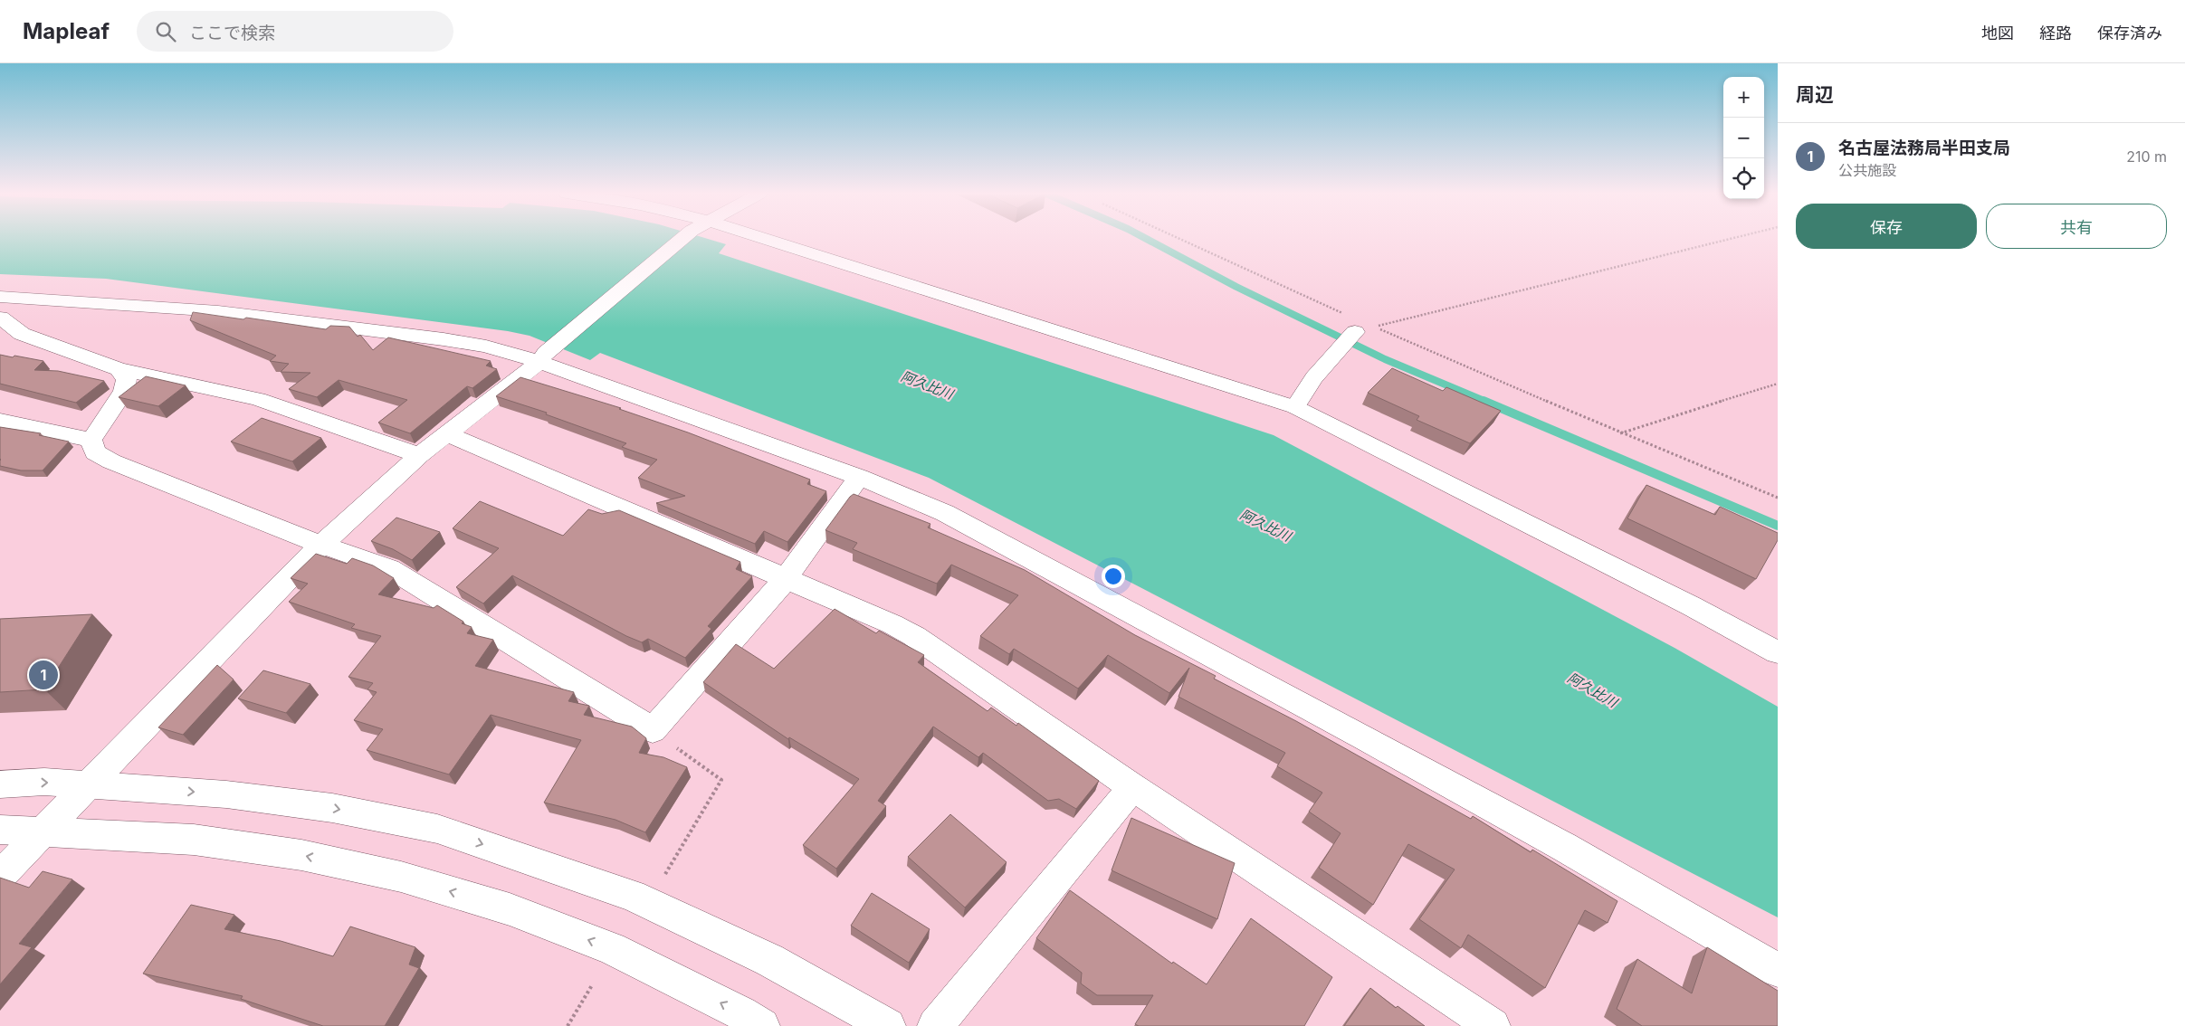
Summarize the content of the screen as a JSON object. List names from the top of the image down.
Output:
{
  "water": ["阿久比川"],
  "page": {
    "header": "Mapleaf",
    "search": "ここで検索",
    "nav": ["地図", "経路", "保存済み"],
    "heading": "周辺",
    "map_buttons": ["+", "−"],
    "list": [
      {
        "mark": "1",
        "name": "名古屋法務局半田支局",
        "note": "公共施設",
        "value": "210 m"
      }
    ],
    "buttons": ["保存", "共有"],
    "pins": "1"
  }
}
